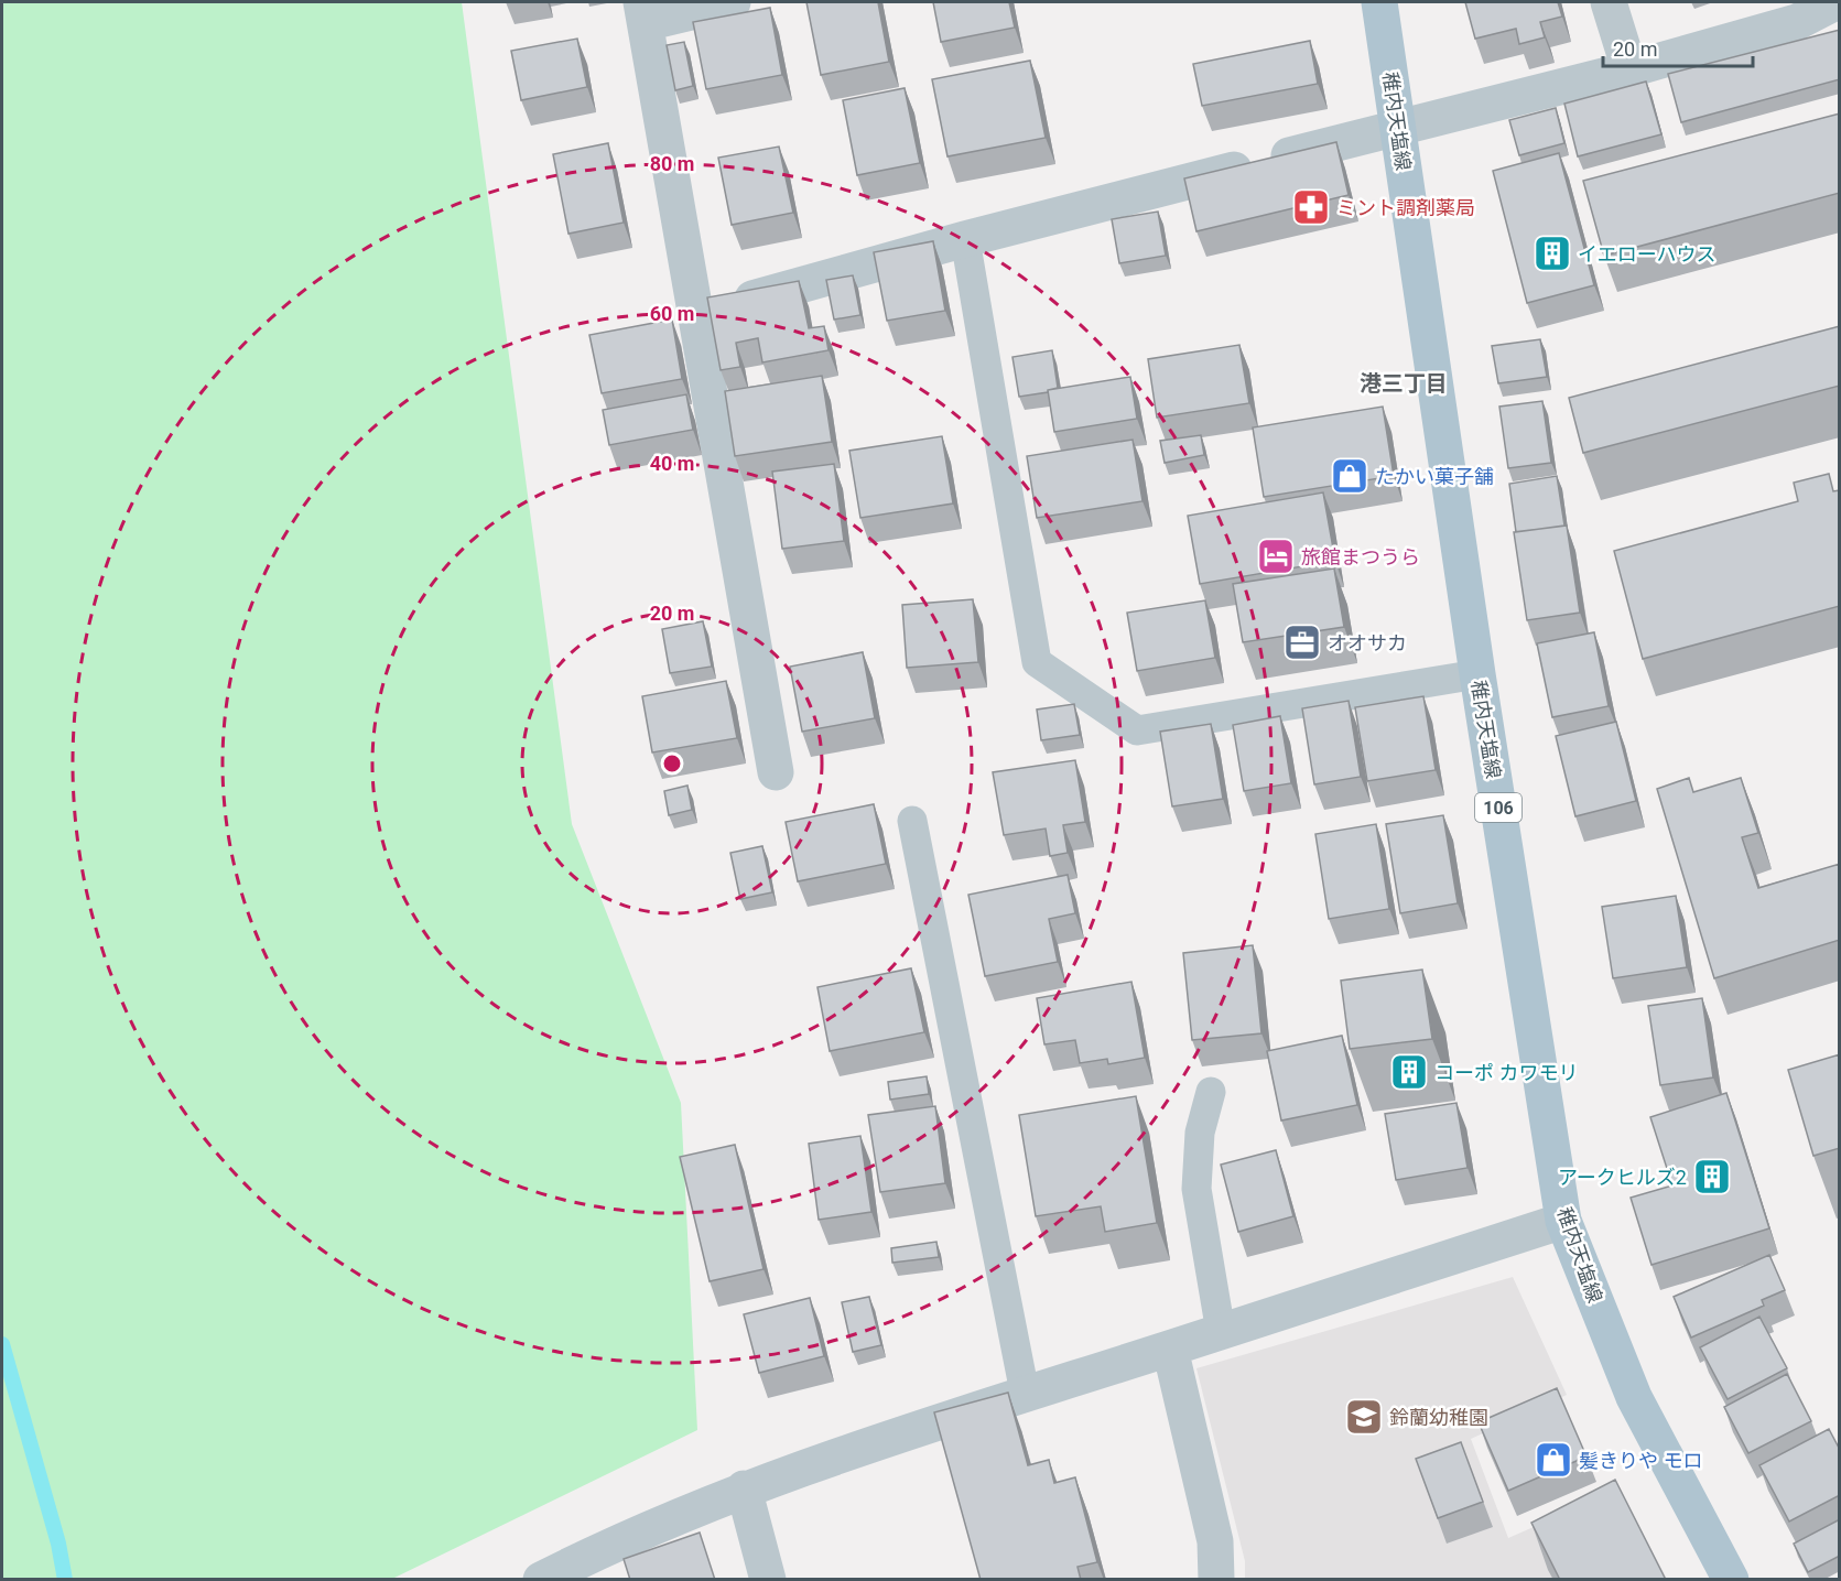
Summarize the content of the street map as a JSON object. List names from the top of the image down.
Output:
{
  "streets": {
    "main road": ["稚内天塩線", "106"]
  },
  "districts": ["港三丁目"],
  "places": {
    "pharmacy": ["ミント調剤薬局"],
    "building": ["イエローハウス", "コーポ カワモリ", "アークヒルズ2"],
    "shop": ["たかい菓子舗", "髪きりや モロ"],
    "hotel": ["旅館まつうら"],
    "office": ["オオサカ"],
    "school or university": ["鈴蘭幼稚園"]
  },
  "scale_bar": "20 m",
  "rings": [
    "80 m",
    "60 m",
    "40 m",
    "20 m"
  ]
}
